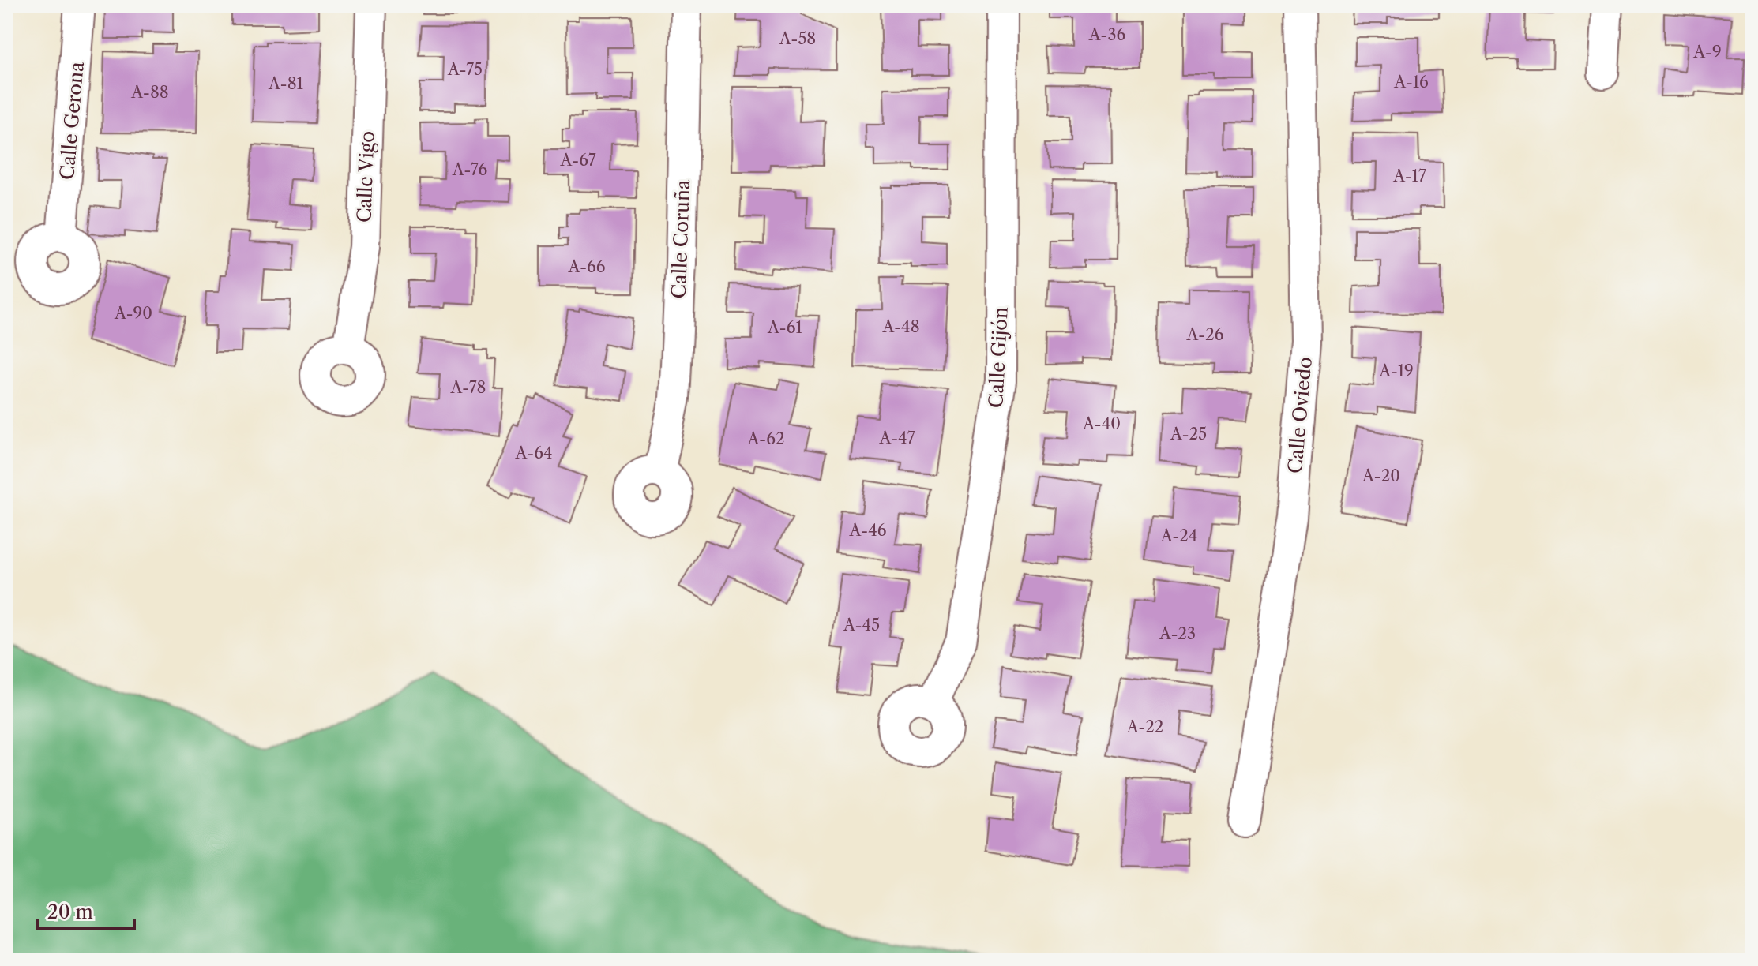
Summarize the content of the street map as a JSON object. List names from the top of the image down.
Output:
{
  "streets": {
    "street": [
      "Calle Gerona",
      "Calle Vigo",
      "Calle Coruña",
      "Calle Gijón",
      "Calle Oviedo"
    ]
  },
  "house_numbers": [
    "A-36",
    "A-58",
    "A-9",
    "A-75",
    "A-16",
    "A-81",
    "A-88",
    "A-67",
    "A-76",
    "A-17",
    "A-66",
    "A-90",
    "A-48",
    "A-61",
    "A-26",
    "A-19",
    "A-78",
    "A-40",
    "A-25",
    "A-47",
    "A-62",
    "A-64",
    "A-20",
    "A-46",
    "A-24",
    "A-45",
    "A-23",
    "A-22"
  ],
  "scale_bar": "20 m"
}
